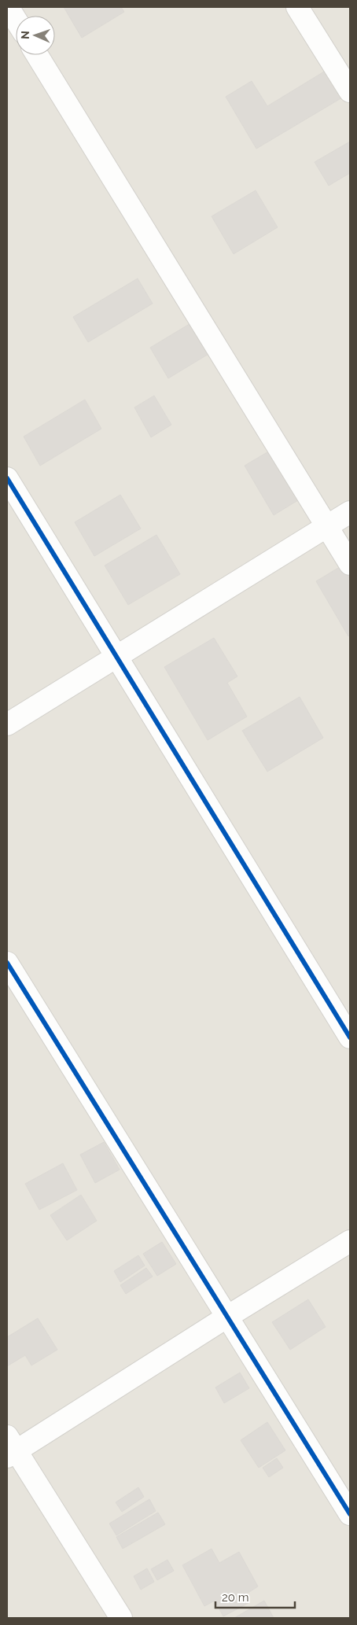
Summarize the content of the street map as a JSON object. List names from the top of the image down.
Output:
{
  "scale_bar": "20 m",
  "north": "left"
}
